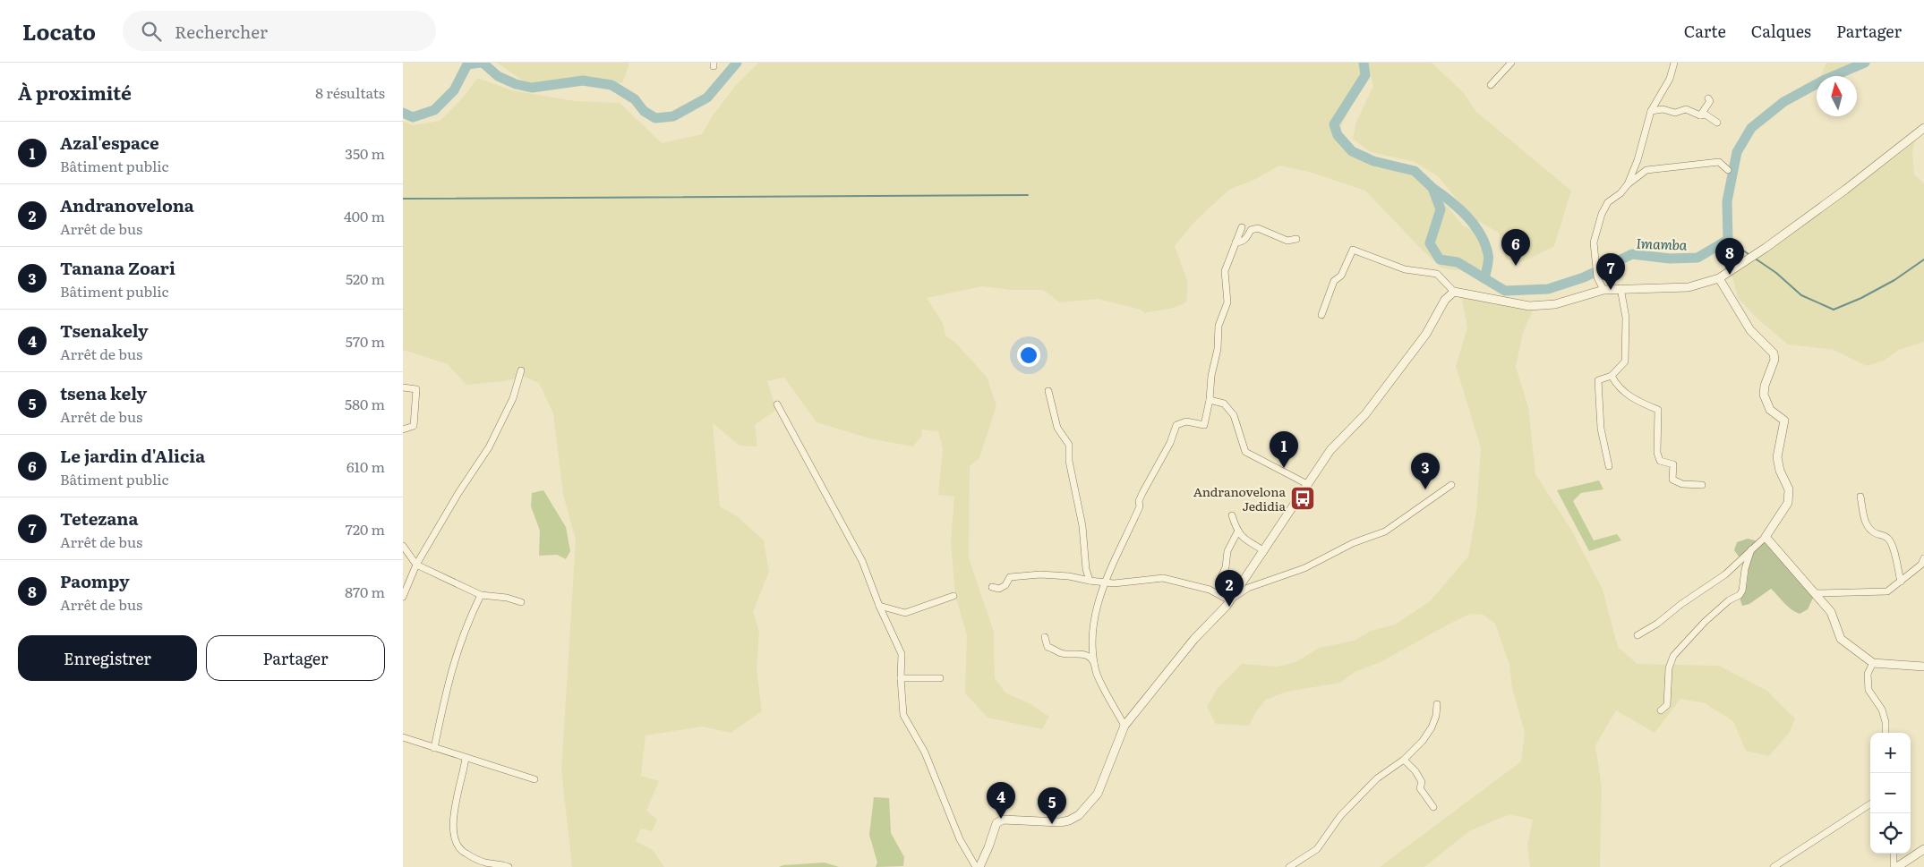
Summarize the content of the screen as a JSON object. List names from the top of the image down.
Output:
{
  "water": ["Imamba"],
  "places": {
    "bus stop": ["Andranovelona Jedidia"]
  },
  "north": "top",
  "page": {
    "header": "Locato",
    "search": "Rechercher",
    "nav": ["Carte", "Calques", "Partager"],
    "heading": ["À proximité", "8 résultats"],
    "list": [
      {
        "mark": "1",
        "name": "Azal'espace",
        "note": "Bâtiment public",
        "value": "350 m"
      },
      {
        "mark": "2",
        "name": "Andranovelona",
        "note": "Arrêt de bus",
        "value": "400 m"
      },
      {
        "mark": "3",
        "name": "Tanana Zoari",
        "note": "Bâtiment public",
        "value": "520 m"
      },
      {
        "mark": "4",
        "name": "Tsenakely",
        "note": "Arrêt de bus",
        "value": "570 m"
      },
      {
        "mark": "5",
        "name": "tsena kely",
        "note": "Arrêt de bus",
        "value": "580 m"
      },
      {
        "mark": "6",
        "name": "Le jardin d'Alicia",
        "note": "Bâtiment public",
        "value": "610 m"
      },
      {
        "mark": "7",
        "name": "Tetezana",
        "note": "Arrêt de bus",
        "value": "720 m"
      },
      {
        "mark": "8",
        "name": "Paompy",
        "note": "Arrêt de bus",
        "value": "870 m"
      }
    ],
    "pins": [
      "6",
      "8",
      "7",
      "1",
      "3",
      "2",
      "4",
      "5"
    ],
    "buttons": ["Enregistrer", "Partager"],
    "map_buttons": ["+", "−"]
  }
}
